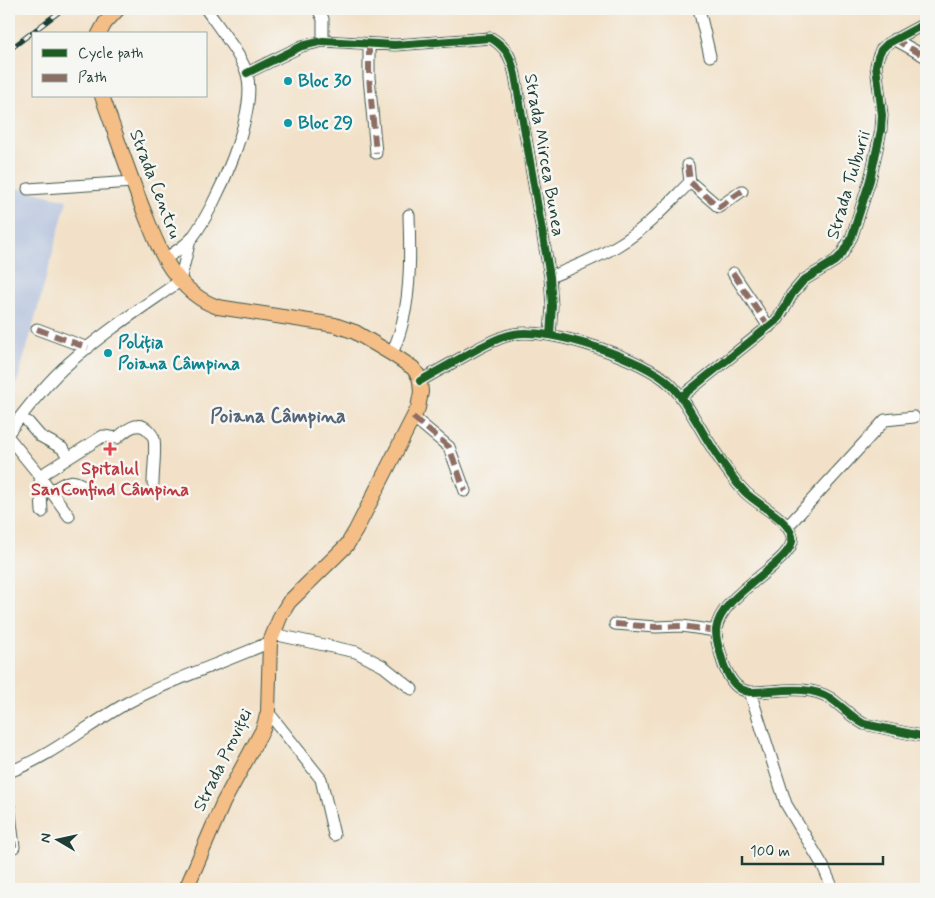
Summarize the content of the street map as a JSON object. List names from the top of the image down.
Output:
{
  "streets": {
    "main road": ["Strada Centru", "Strada Proviței"],
    "street": ["Strada Mircea Bunea", "Strada Tulburii"]
  },
  "districts": ["Poiana Câmpina"],
  "places": {
    "other": ["Bloc 30", "Bloc 29", "Poliția Poiana Câmpina"],
    "health": ["Spitalul SanConfind Câmpina"]
  },
  "legend": ["Cycle path", "Path"],
  "scale_bar": "100 m",
  "north": "left"
}
